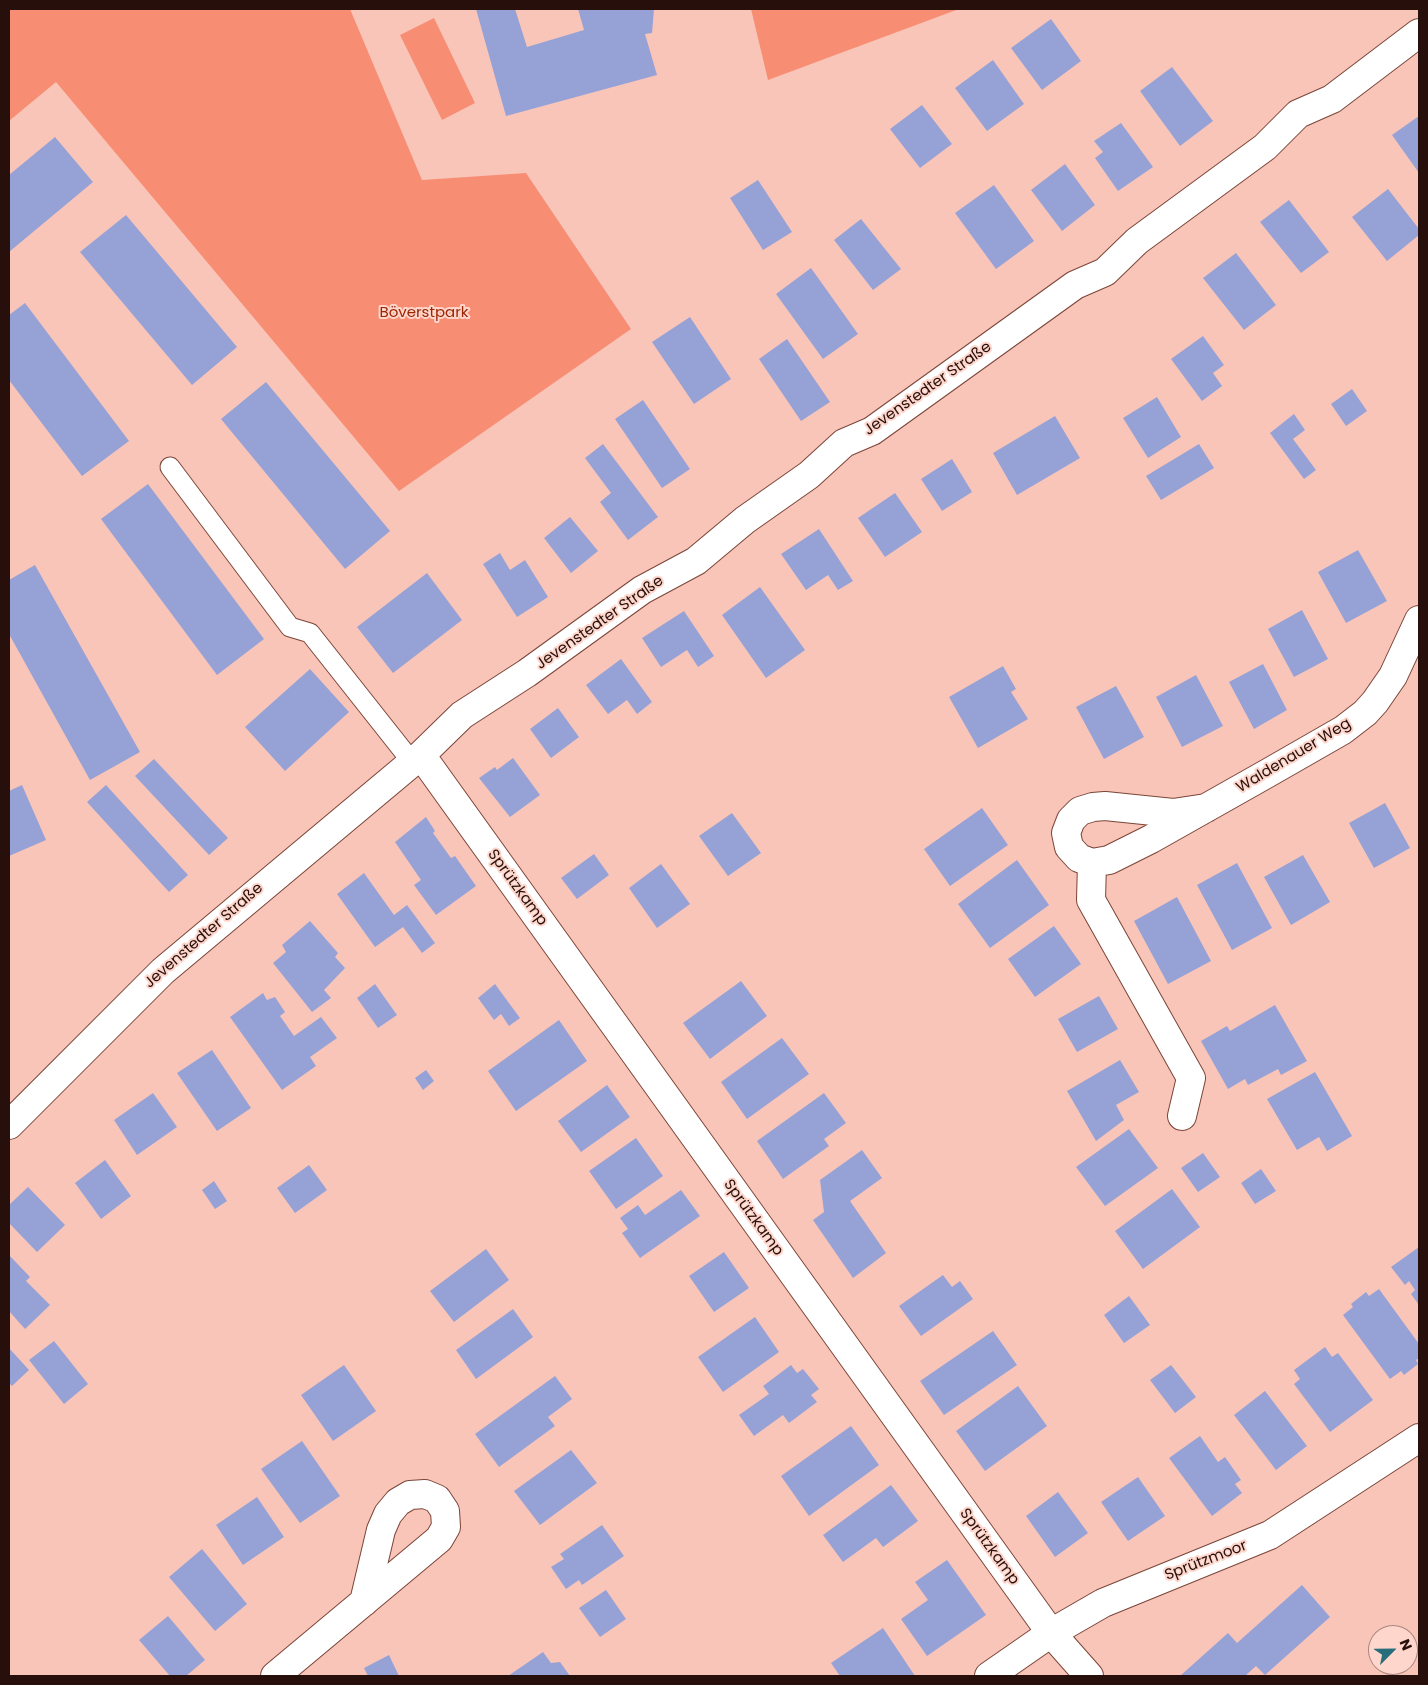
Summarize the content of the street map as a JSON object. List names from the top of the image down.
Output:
{
  "streets": {
    "street": [
      "Jevenstedter Straße",
      "Waldenauer Weg",
      "Sprützkamp",
      "Sprützmoor"
    ]
  },
  "crossings": [
    ["Jevenstedter Straße", "Sprützkamp"],
    ["Sprützkamp", "Sprützmoor"]
  ],
  "parks": ["Böverstpark"],
  "north": "top right"
}
